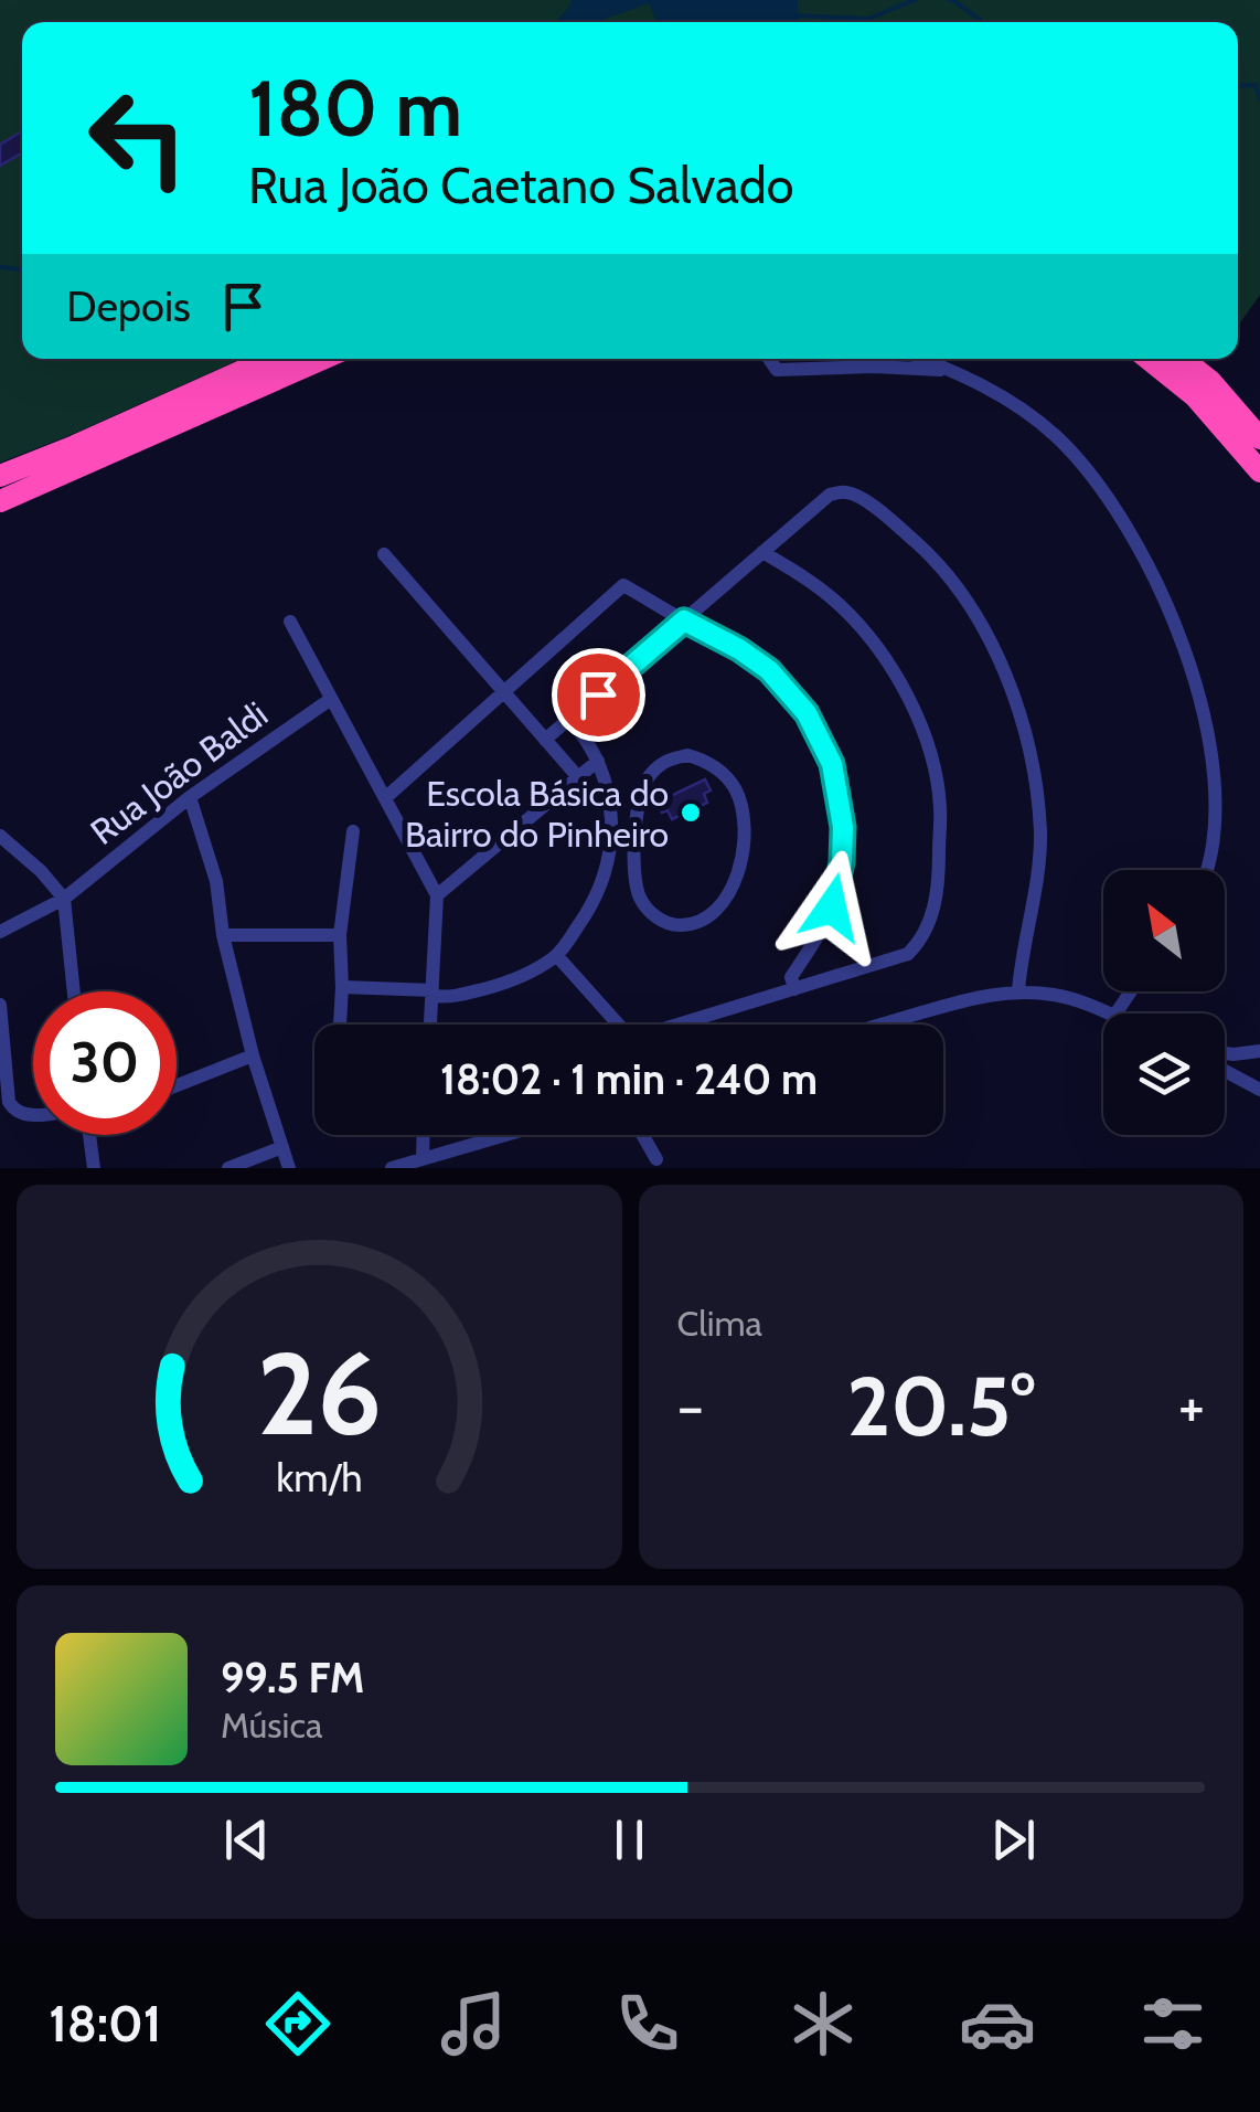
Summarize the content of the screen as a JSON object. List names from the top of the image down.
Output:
{
  "streets": {
    "street": ["Rua João Baldi"]
  },
  "places": ["Escola Básica do Bairro do Pinheiro"],
  "north": "top left",
  "page": {
    "turn": ["180 m", "Rua João Caetano Salvado"],
    "then": "Depois",
    "limit": "30",
    "trip": "18:02 · 1 min · 240 m",
    "tile": "Clima",
    "heat": ["−", "20.5°", "+"],
    "song": ["99.5 FM", "Música"],
    "tabs": "18:01",
    "gauge": ["26", "km/h"]
  }
}
